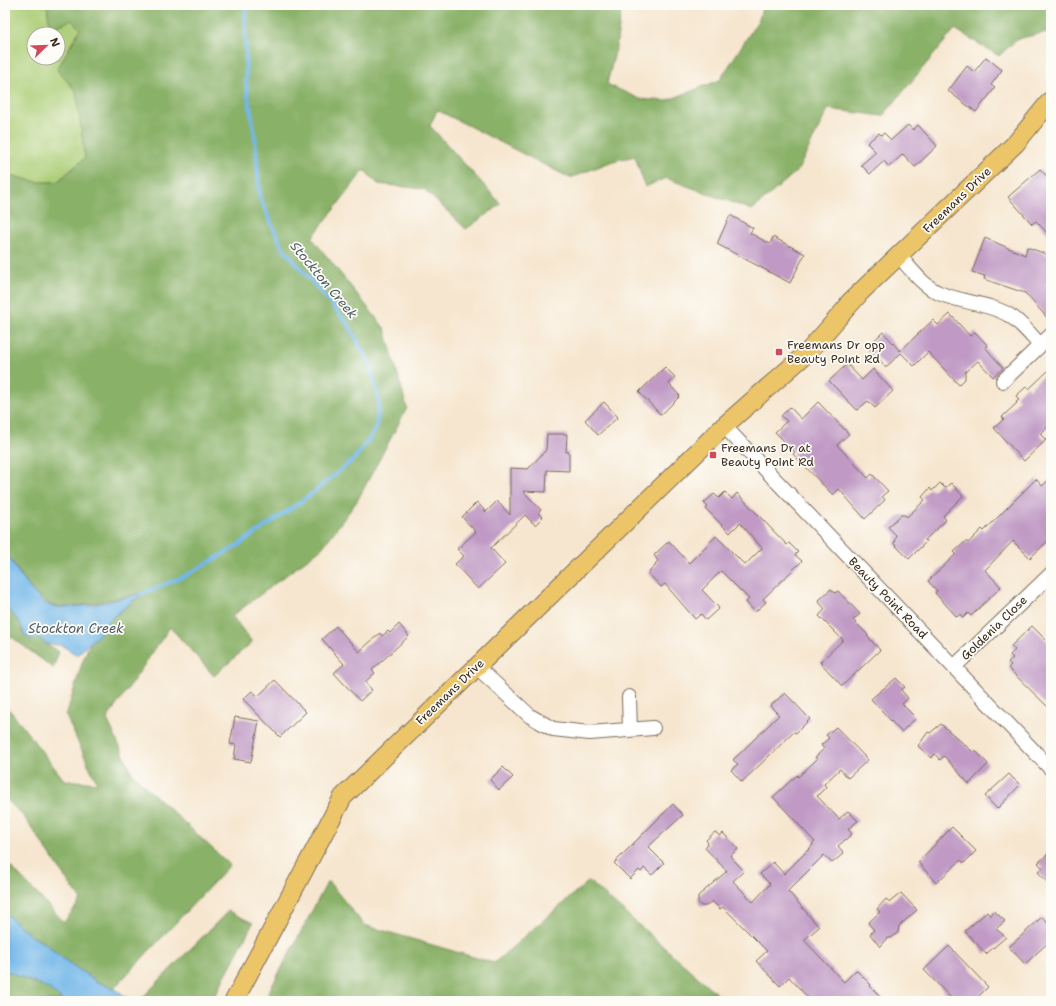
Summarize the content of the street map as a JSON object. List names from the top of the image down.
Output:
{
  "streets": {
    "main road": ["Freemans Drive"],
    "street": ["Beauty Point Road", "Goldenia Close"]
  },
  "crossings": [
    ["Freemans Drive", "Beauty Point Road"],
    ["Beauty Point Road", "Goldenia Close"]
  ],
  "water": ["Stockton Creek"],
  "places": {
    "transit": ["Freemans Dr opp Beauty Point Rd", "Freemans Dr at Beauty Point Rd"]
  },
  "north": "top right"
}
